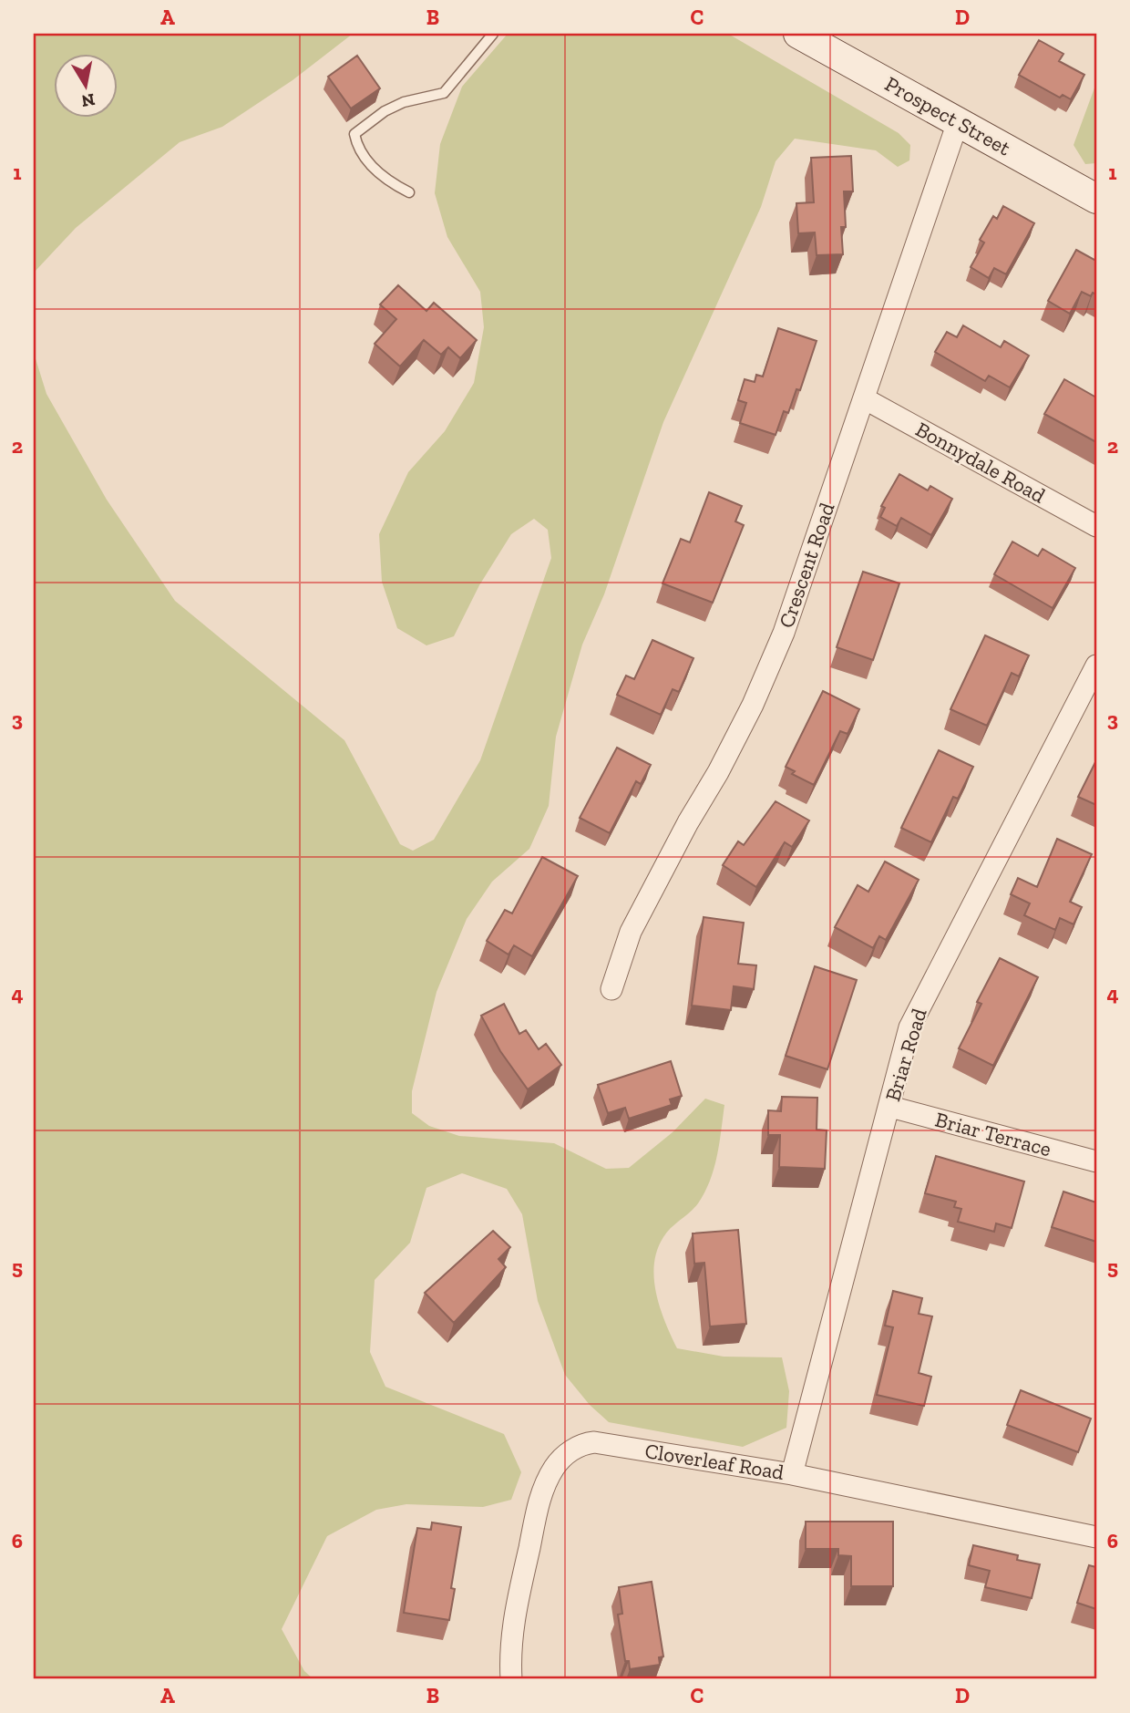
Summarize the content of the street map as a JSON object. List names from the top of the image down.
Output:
{
  "streets": {
    "main road": ["Prospect Street"],
    "street": [
      "Bonnydale Road",
      "Crescent Road",
      "Briar Road",
      "Briar Terrace",
      "Cloverleaf Road"
    ]
  },
  "crossings": [
    ["Prospect Street", "Crescent Road"],
    ["Bonnydale Road", "Crescent Road"],
    ["Briar Road", "Briar Terrace"],
    ["Briar Road", "Cloverleaf Road"]
  ],
  "north": "bottom",
  "grid": {
    "columns": [
      "A",
      "B",
      "C",
      "D"
    ],
    "rows": [
      "1",
      "2",
      "3",
      "4",
      "5",
      "6"
    ]
  }
}
